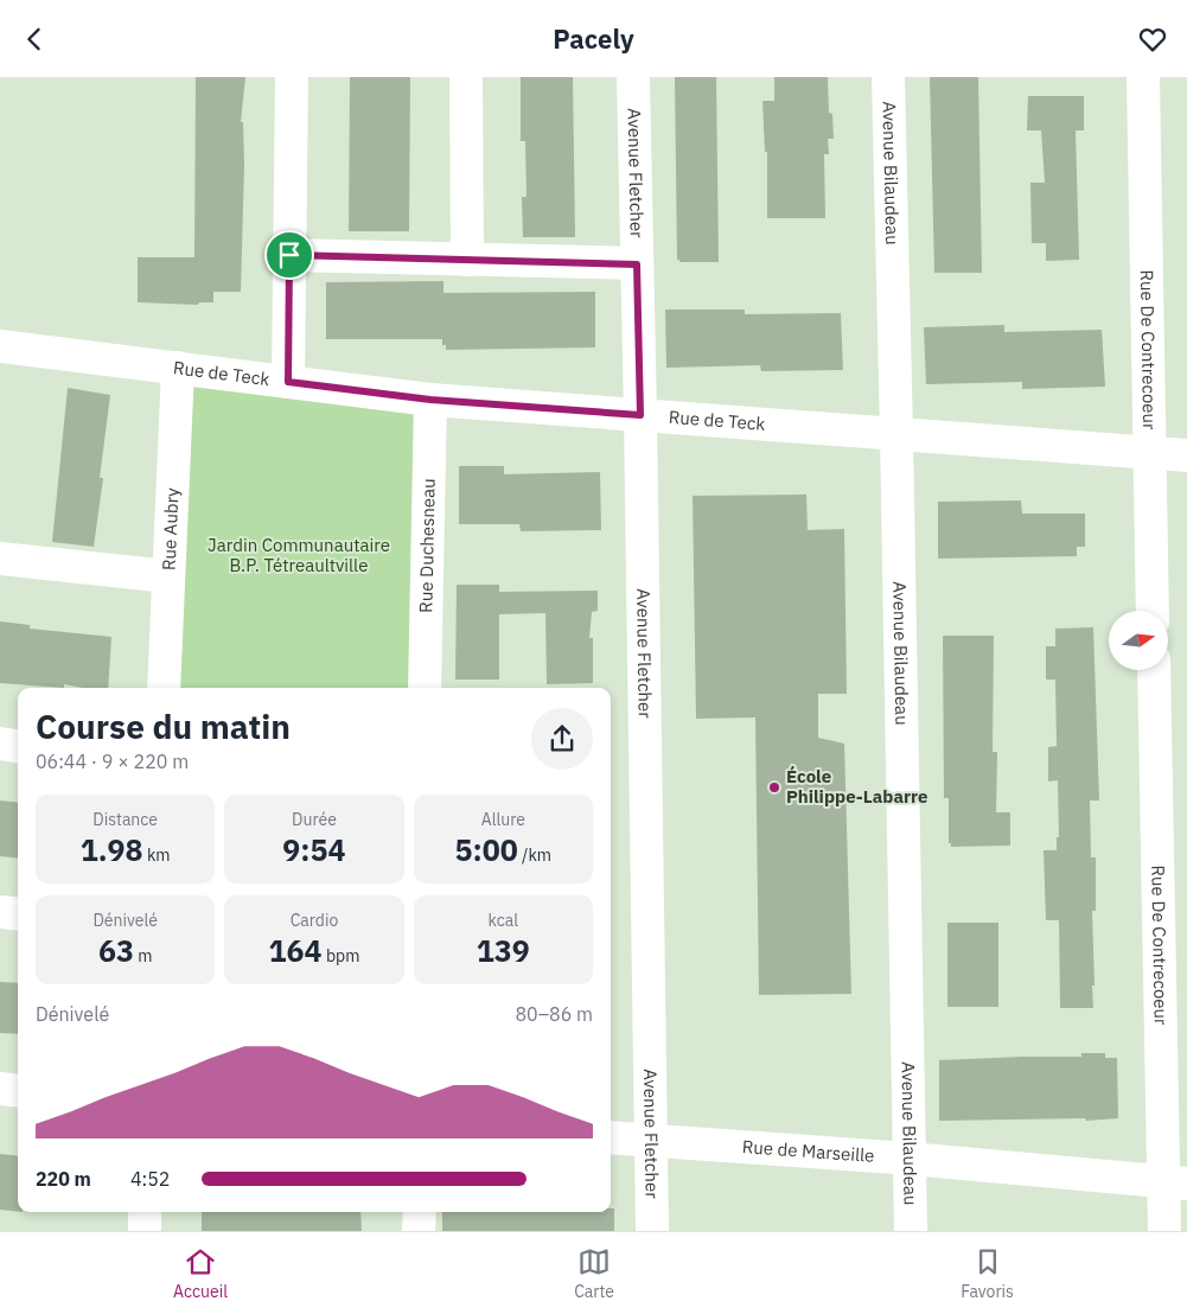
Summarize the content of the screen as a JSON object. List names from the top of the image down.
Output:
{
  "streets": {
    "street": [
      "Avenue Fletcher",
      "Avenue Bilaudeau",
      "Rue De Contrecoeur",
      "Rue de Teck",
      "Rue Aubry",
      "Rue Duchesneau",
      "Rue de Marseille"
    ]
  },
  "crossings": [
    ["Avenue Fletcher", "Rue de Teck"],
    ["Avenue Fletcher", "Rue de Marseille"],
    ["Avenue Bilaudeau", "Rue de Teck"],
    ["Avenue Bilaudeau", "Rue de Marseille"],
    ["Rue De Contrecoeur", "Rue de Teck"],
    ["Rue De Contrecoeur", "Rue de Marseille"],
    ["Rue de Teck", "Rue Aubry"],
    ["Rue de Teck", "Rue Duchesneau"]
  ],
  "parks": ["Jardin Communautaire B.P. Tétreaultville"],
  "places": ["École Philippe-Labarre"],
  "north": "right",
  "page": {
    "header": "Pacely",
    "heading": ["Course du matin", "06:44 · 9 × 220 m"],
    "stats": [
      ["Distance", "1.98 km"],
      ["Durée", "9:54"],
      ["Allure", "5:00 /km"],
      ["Dénivelé", "63 m"],
      ["Cardio", "164 bpm"],
      ["kcal", "139"]
    ],
    "chart": ["Dénivelé", "80–86 m"],
    "list": [
      {
        "name": "220 m",
        "note": "4:52"
      }
    ],
    "tabs": ["Accueil", "Carte", "Favoris"]
  }
}
